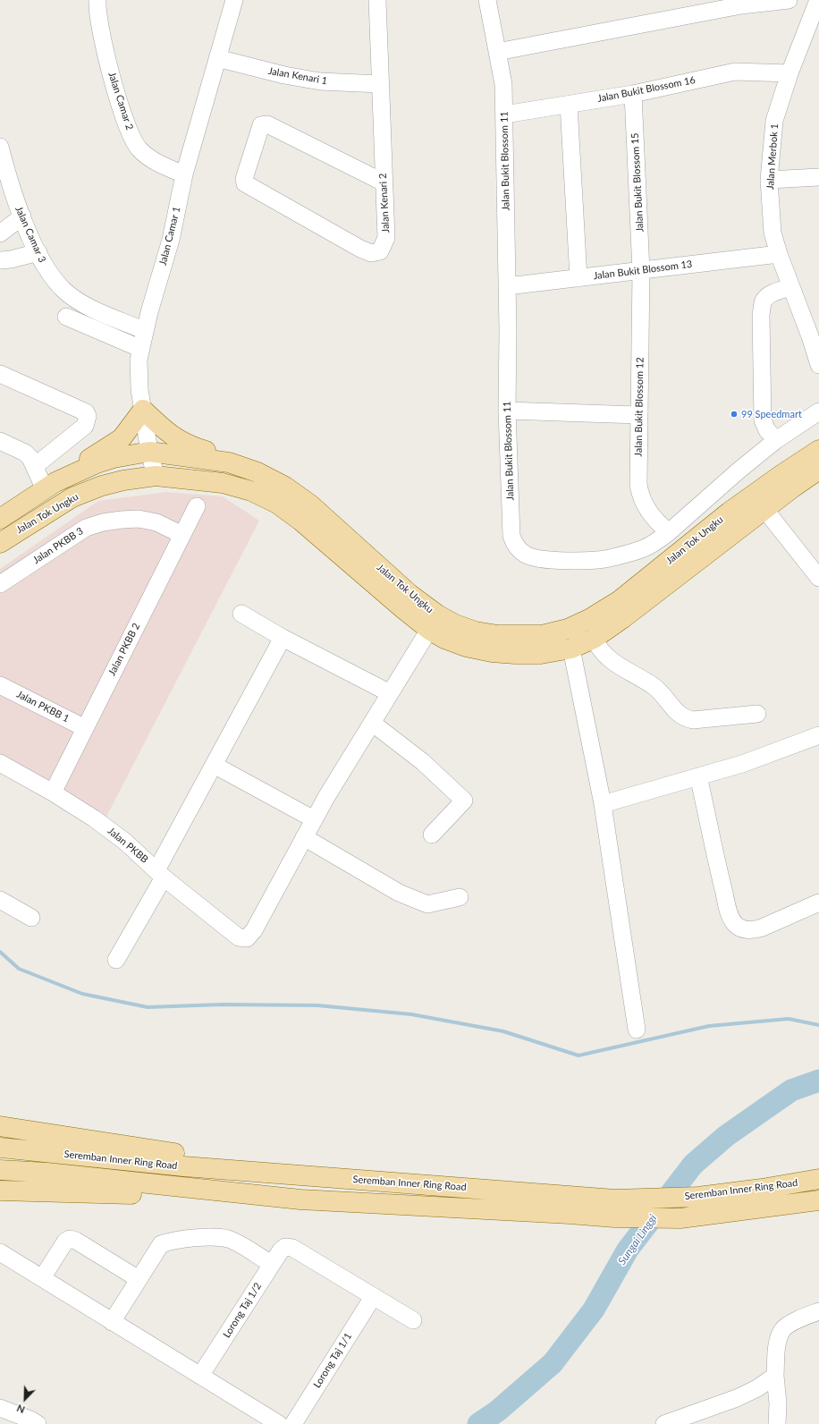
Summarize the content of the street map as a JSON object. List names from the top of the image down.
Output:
{
  "streets": {
    "main road": ["Jalan Tok Ungku", "Seremban Inner Ring Road"],
    "street": [
      "Jalan Kenari 1",
      "Jalan Bukit Blossom 16",
      "Jalan Camar 2",
      "Jalan Merbok 1",
      "Jalan Bukit Blossom 11",
      "Jalan Bukit Blossom 15",
      "Jalan Kenari 2",
      "Jalan Camar 3",
      "Jalan Camar 1",
      "Jalan Bukit Blossom 13",
      "Jalan Bukit Blossom 12",
      "Jalan PKBB 3",
      "Jalan PKBB 2",
      "Jalan PKBB 1",
      "Jalan PKBB",
      "Lorong Taj 1/2",
      "Lorong Taj 1/1"
    ]
  },
  "crossings": [
    ["Jalan Kenari 1", "Jalan Kenari 2"],
    ["Jalan Kenari 1", "Jalan Camar 1"],
    ["Jalan Bukit Blossom 16", "Jalan Merbok 1"],
    ["Jalan Bukit Blossom 16", "Jalan Bukit Blossom 11"],
    ["Jalan Bukit Blossom 16", "Jalan Bukit Blossom 15"],
    ["Jalan Camar 2", "Jalan Camar 1"],
    ["Jalan Merbok 1", "Jalan Bukit Blossom 13"],
    ["Jalan Bukit Blossom 11", "Jalan Bukit Blossom 13"],
    ["Jalan Bukit Blossom 11", "Jalan Bukit Blossom 12"],
    ["Jalan Bukit Blossom 15", "Jalan Bukit Blossom 13"],
    ["Jalan Bukit Blossom 15", "Jalan Bukit Blossom 12"],
    ["Jalan Camar 3", "Jalan Camar 1"],
    ["Jalan Camar 1", "Jalan Tok Ungku"],
    ["Jalan Bukit Blossom 13", "Jalan Bukit Blossom 12"],
    ["Jalan PKBB 3", "Jalan PKBB 2"],
    ["Jalan PKBB 2", "Jalan PKBB 1"],
    ["Jalan PKBB 2", "Jalan PKBB"],
    ["Lorong Taj 1/2", "Lorong Taj 1/1"]
  ],
  "water": ["Sungai Linggi"],
  "places": ["99 Speedmart"],
  "north": "bottom left"
}
